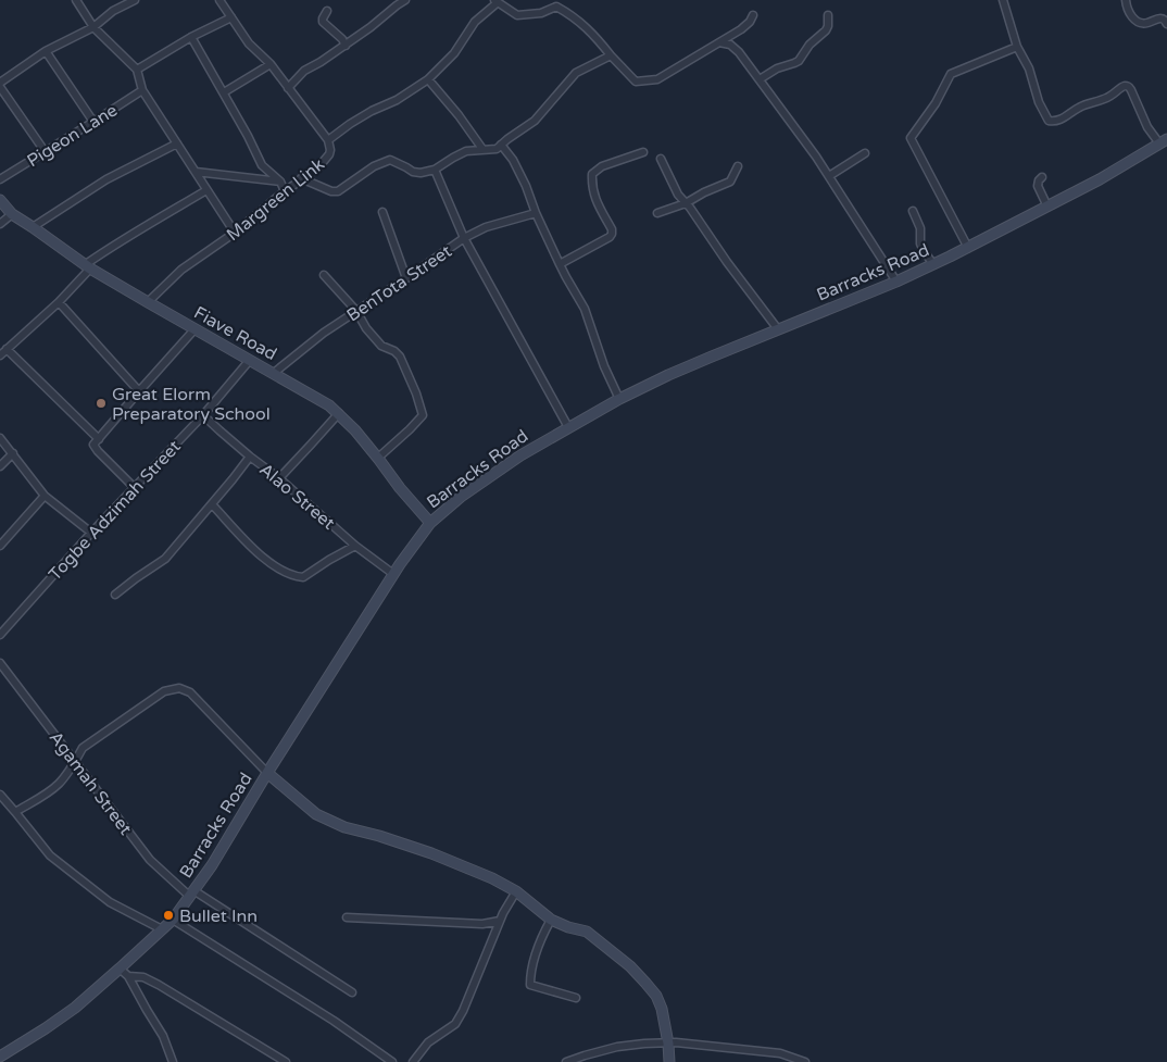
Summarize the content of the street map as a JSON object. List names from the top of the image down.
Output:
{
  "streets": {
    "street": [
      "Pigeon Lane",
      "Margreen Link",
      "Barracks Road",
      "BenTota Street",
      "Fiave Road",
      "Alao Street",
      "Togbe Adzimah Street",
      "Agamah Street"
    ]
  },
  "crossings": [
    ["Margreen Link", "Fiave Road"],
    ["Barracks Road", "Fiave Road"],
    ["Barracks Road", "Alao Street"],
    ["Barracks Road", "Agamah Street"],
    ["BenTota Street", "Fiave Road"],
    ["Fiave Road", "Togbe Adzimah Street"],
    ["Alao Street", "Togbe Adzimah Street"]
  ],
  "places": ["Great Elorm Preparatory School", "Bullet Inn"]
}
